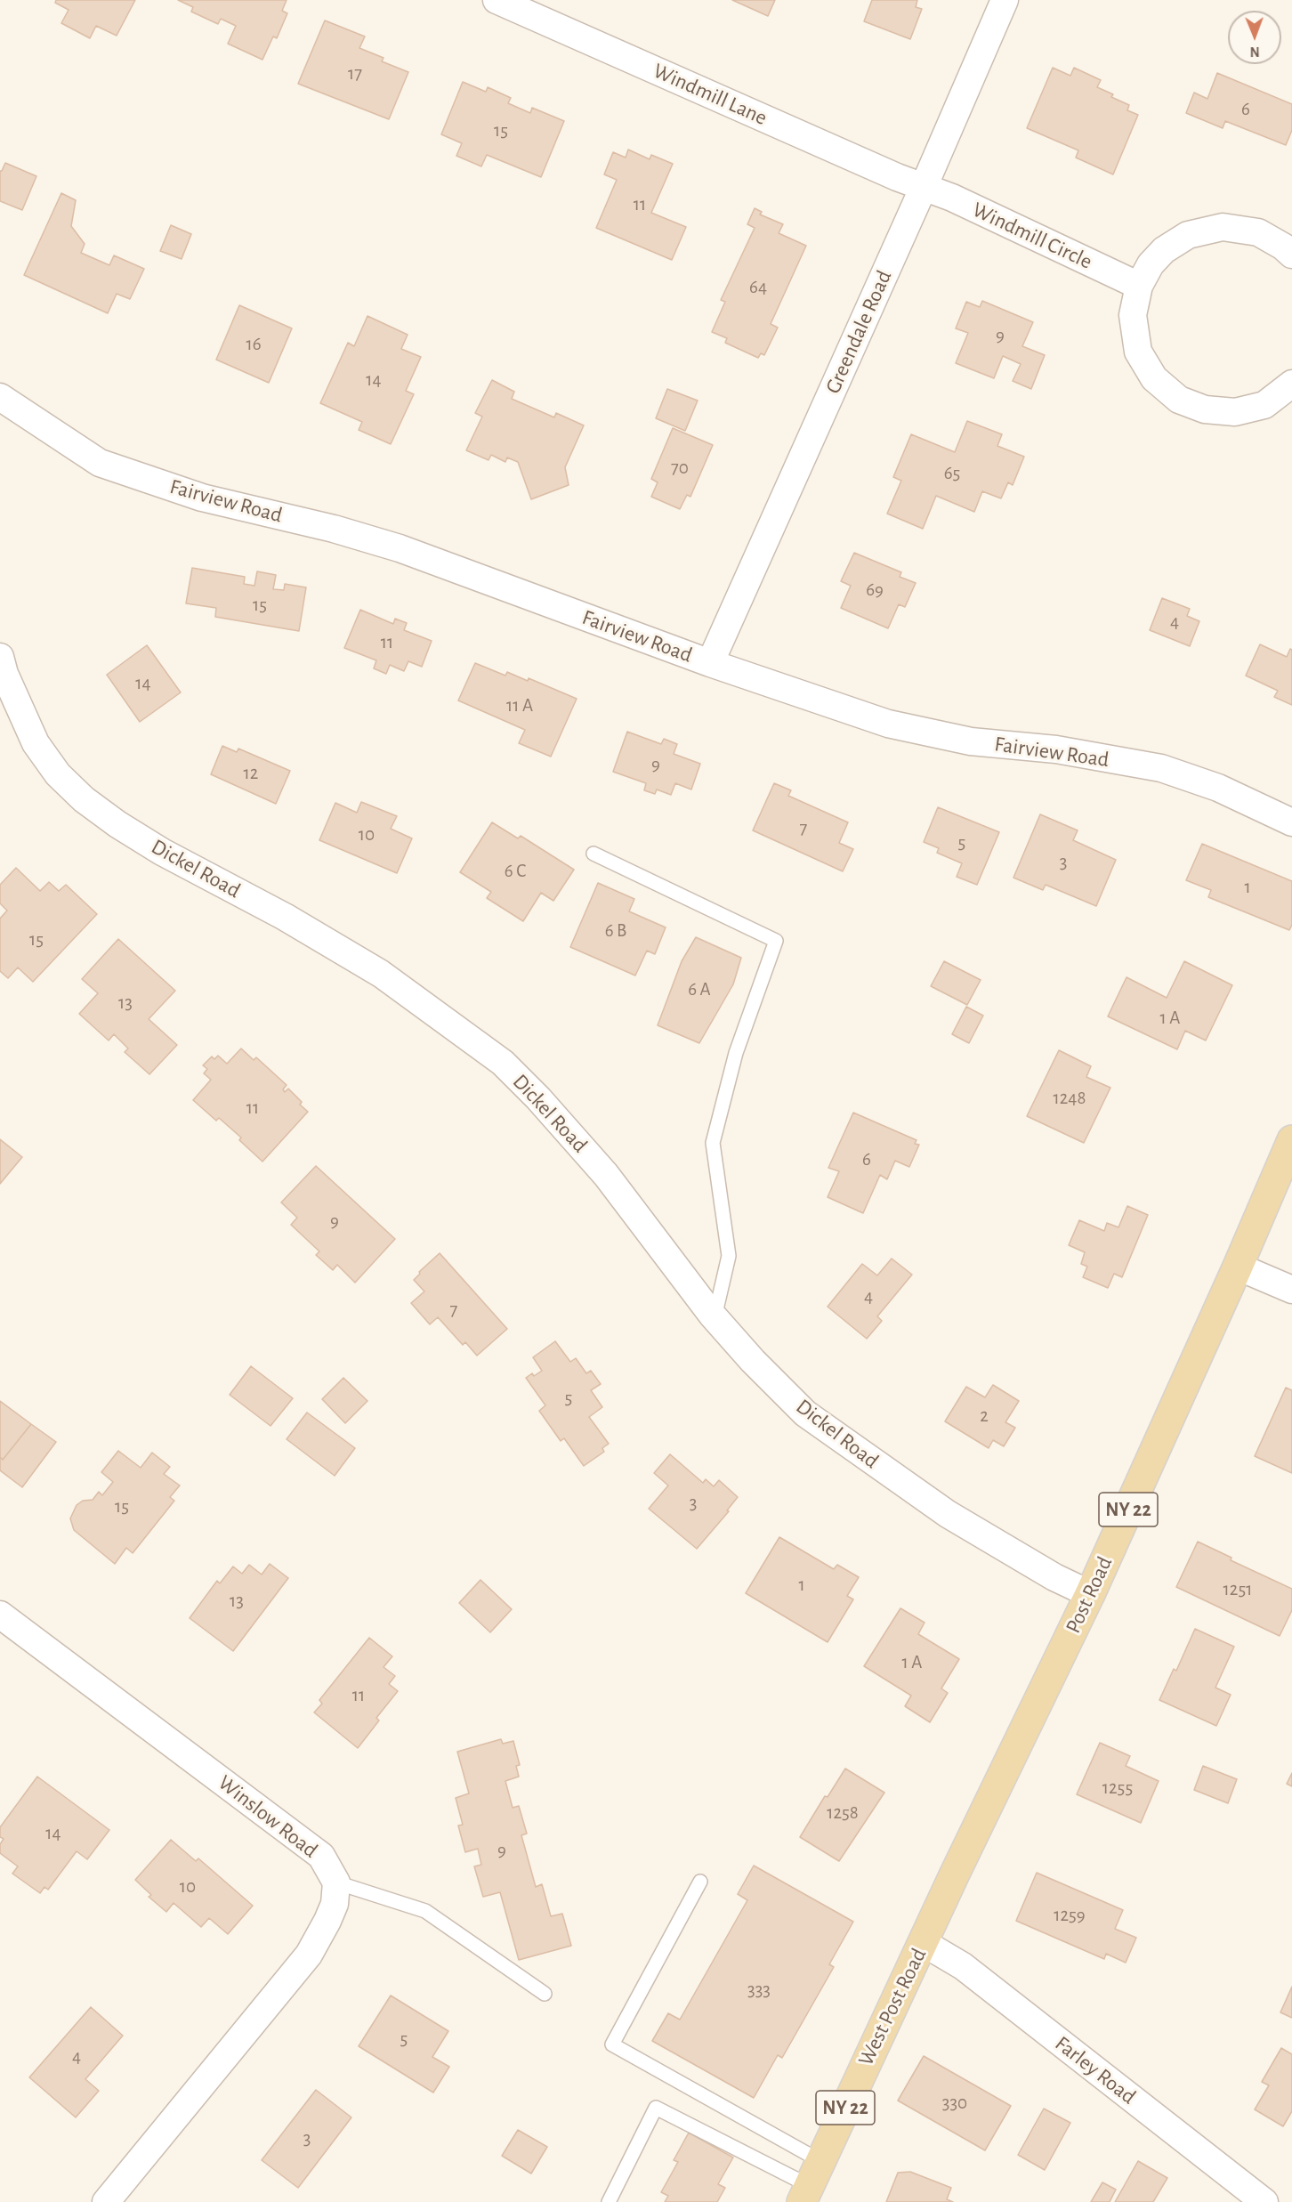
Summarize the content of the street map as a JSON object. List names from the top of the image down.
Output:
{
  "streets": {
    "main road": ["NY 22", "Post Road", "West Post Road"],
    "street": [
      "Windmill Lane",
      "Windmill Circle",
      "Greendale Road",
      "Fairview Road",
      "Dickel Road",
      "Winslow Road",
      "Farley Road"
    ]
  },
  "crossings": [
    ["Windmill Lane", "Windmill Circle"],
    ["Windmill Lane", "Greendale Road"],
    ["Windmill Circle", "Greendale Road"],
    ["Greendale Road", "Fairview Road"],
    ["Dickel Road", "Post Road"],
    ["Post Road", "West Post Road"],
    ["Post Road", "Farley Road"],
    ["West Post Road", "Farley Road"]
  ],
  "house_numbers": [
    "17",
    "6",
    "15",
    "11",
    "64",
    "9",
    "16",
    "14",
    "70",
    "65",
    "69",
    "15",
    "4",
    "11",
    "14",
    "11 A",
    "9",
    "12",
    "7",
    "10",
    "5",
    "3",
    "6 C",
    "1",
    "6 B",
    "15",
    "6 A",
    "13",
    "1 A",
    "1248",
    "11",
    "6",
    "9",
    "4",
    "7",
    "5",
    "2",
    "3",
    "15",
    "1",
    "1251",
    "13",
    "1 A",
    "11",
    "1255",
    "1258",
    "14",
    "9",
    "10",
    "1259",
    "333",
    "5",
    "4",
    "330",
    "3"
  ],
  "north": "bottom"
}
